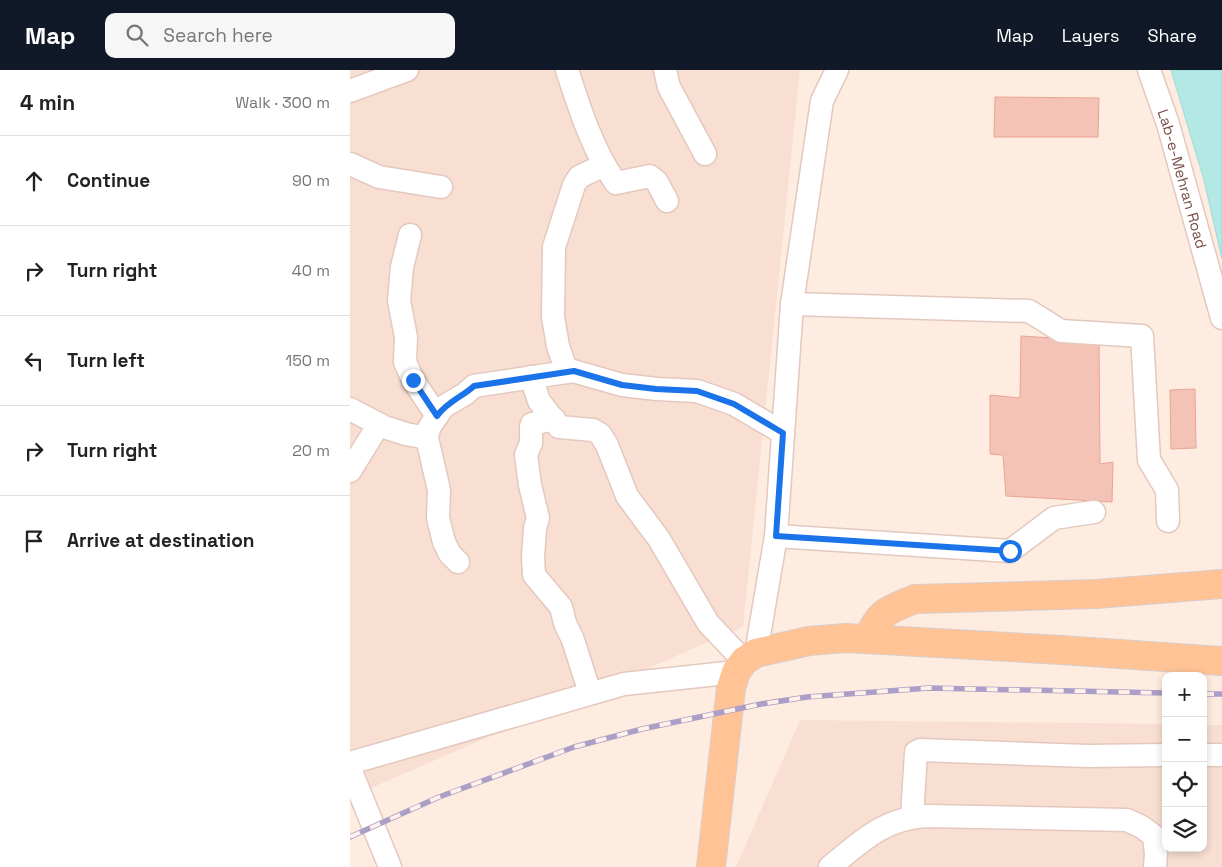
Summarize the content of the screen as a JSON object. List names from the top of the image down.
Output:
{
  "streets": {
    "street": ["Lab-e-Mehran Road"]
  },
  "page": {
    "header": "Map",
    "search": "Search here",
    "nav": ["Map", "Layers", "Share"],
    "heading": ["4 min", "Walk · 300 m"],
    "list": [
      ["Continue", "90 m"],
      ["Turn right", "40 m"],
      ["Turn left", "150 m"],
      ["Turn right", "20 m"],
      "Arrive at destination"
    ],
    "map_buttons": ["+", "−"]
  }
}
